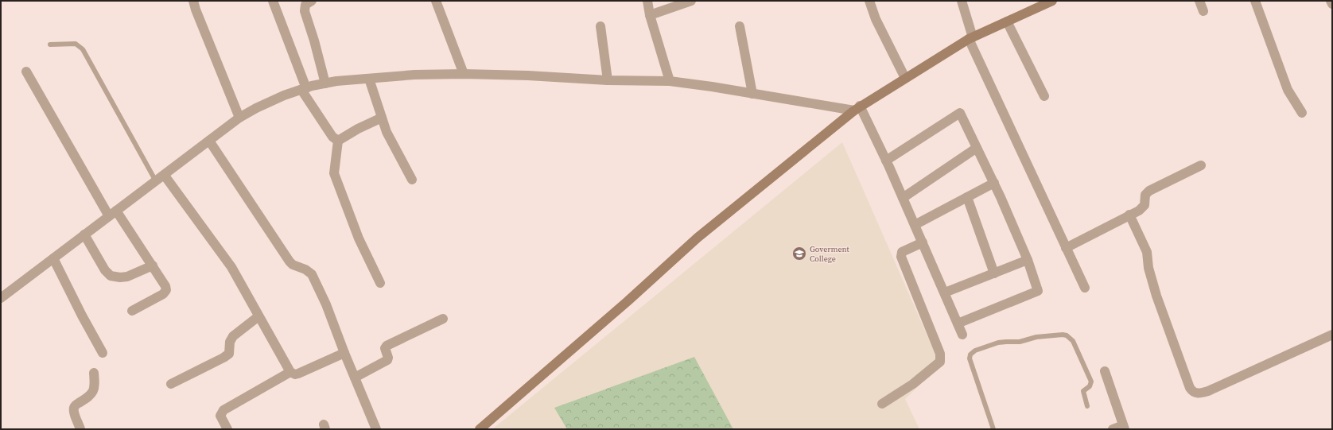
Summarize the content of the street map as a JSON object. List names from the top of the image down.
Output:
{
  "places": {
    "school or university": ["Goverment College"]
  }
}
